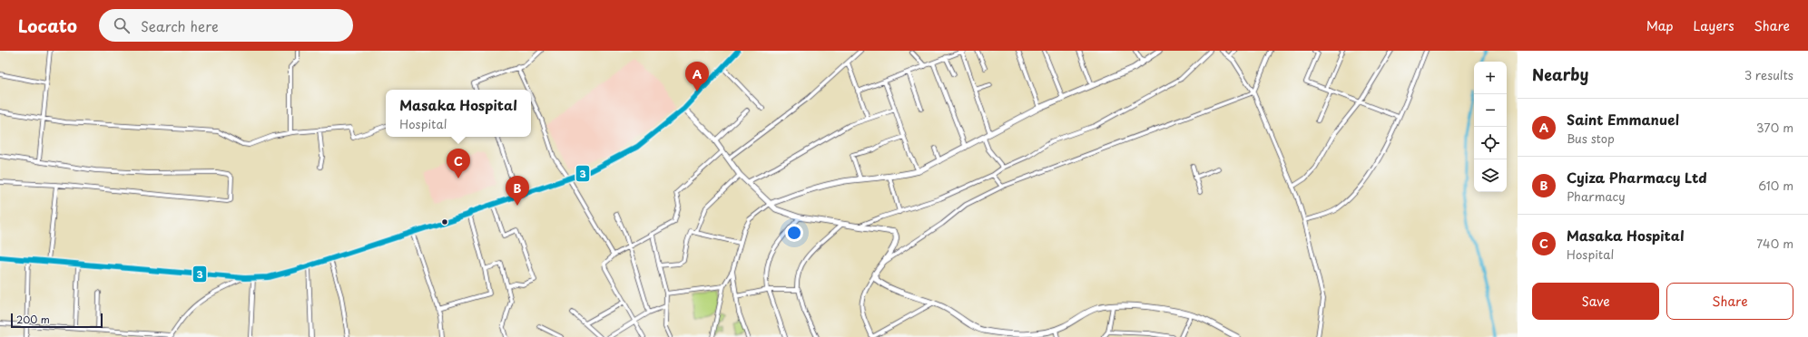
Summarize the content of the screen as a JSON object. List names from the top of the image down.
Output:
{
  "lines": ["transit line 3"],
  "scale_bar": "200 m",
  "page": {
    "header": "Locato",
    "search": "Search here",
    "nav": ["Map", "Layers", "Share"],
    "heading": ["Nearby", "3 results"],
    "map_buttons": ["+", "−"],
    "pins": ["A", "C", "B"],
    "popup": ["Masaka Hospital", "Hospital"],
    "list": [
      {
        "mark": "A",
        "name": "Saint Emmanuel",
        "note": "Bus stop",
        "value": "370 m"
      },
      {
        "mark": "B",
        "name": "Cyiza Pharmacy Ltd",
        "note": "Pharmacy",
        "value": "610 m"
      },
      {
        "mark": "C",
        "name": "Masaka Hospital",
        "note": "Hospital",
        "value": "740 m"
      }
    ],
    "buttons": ["Save", "Share"],
    "scale": "200 m"
  }
}
